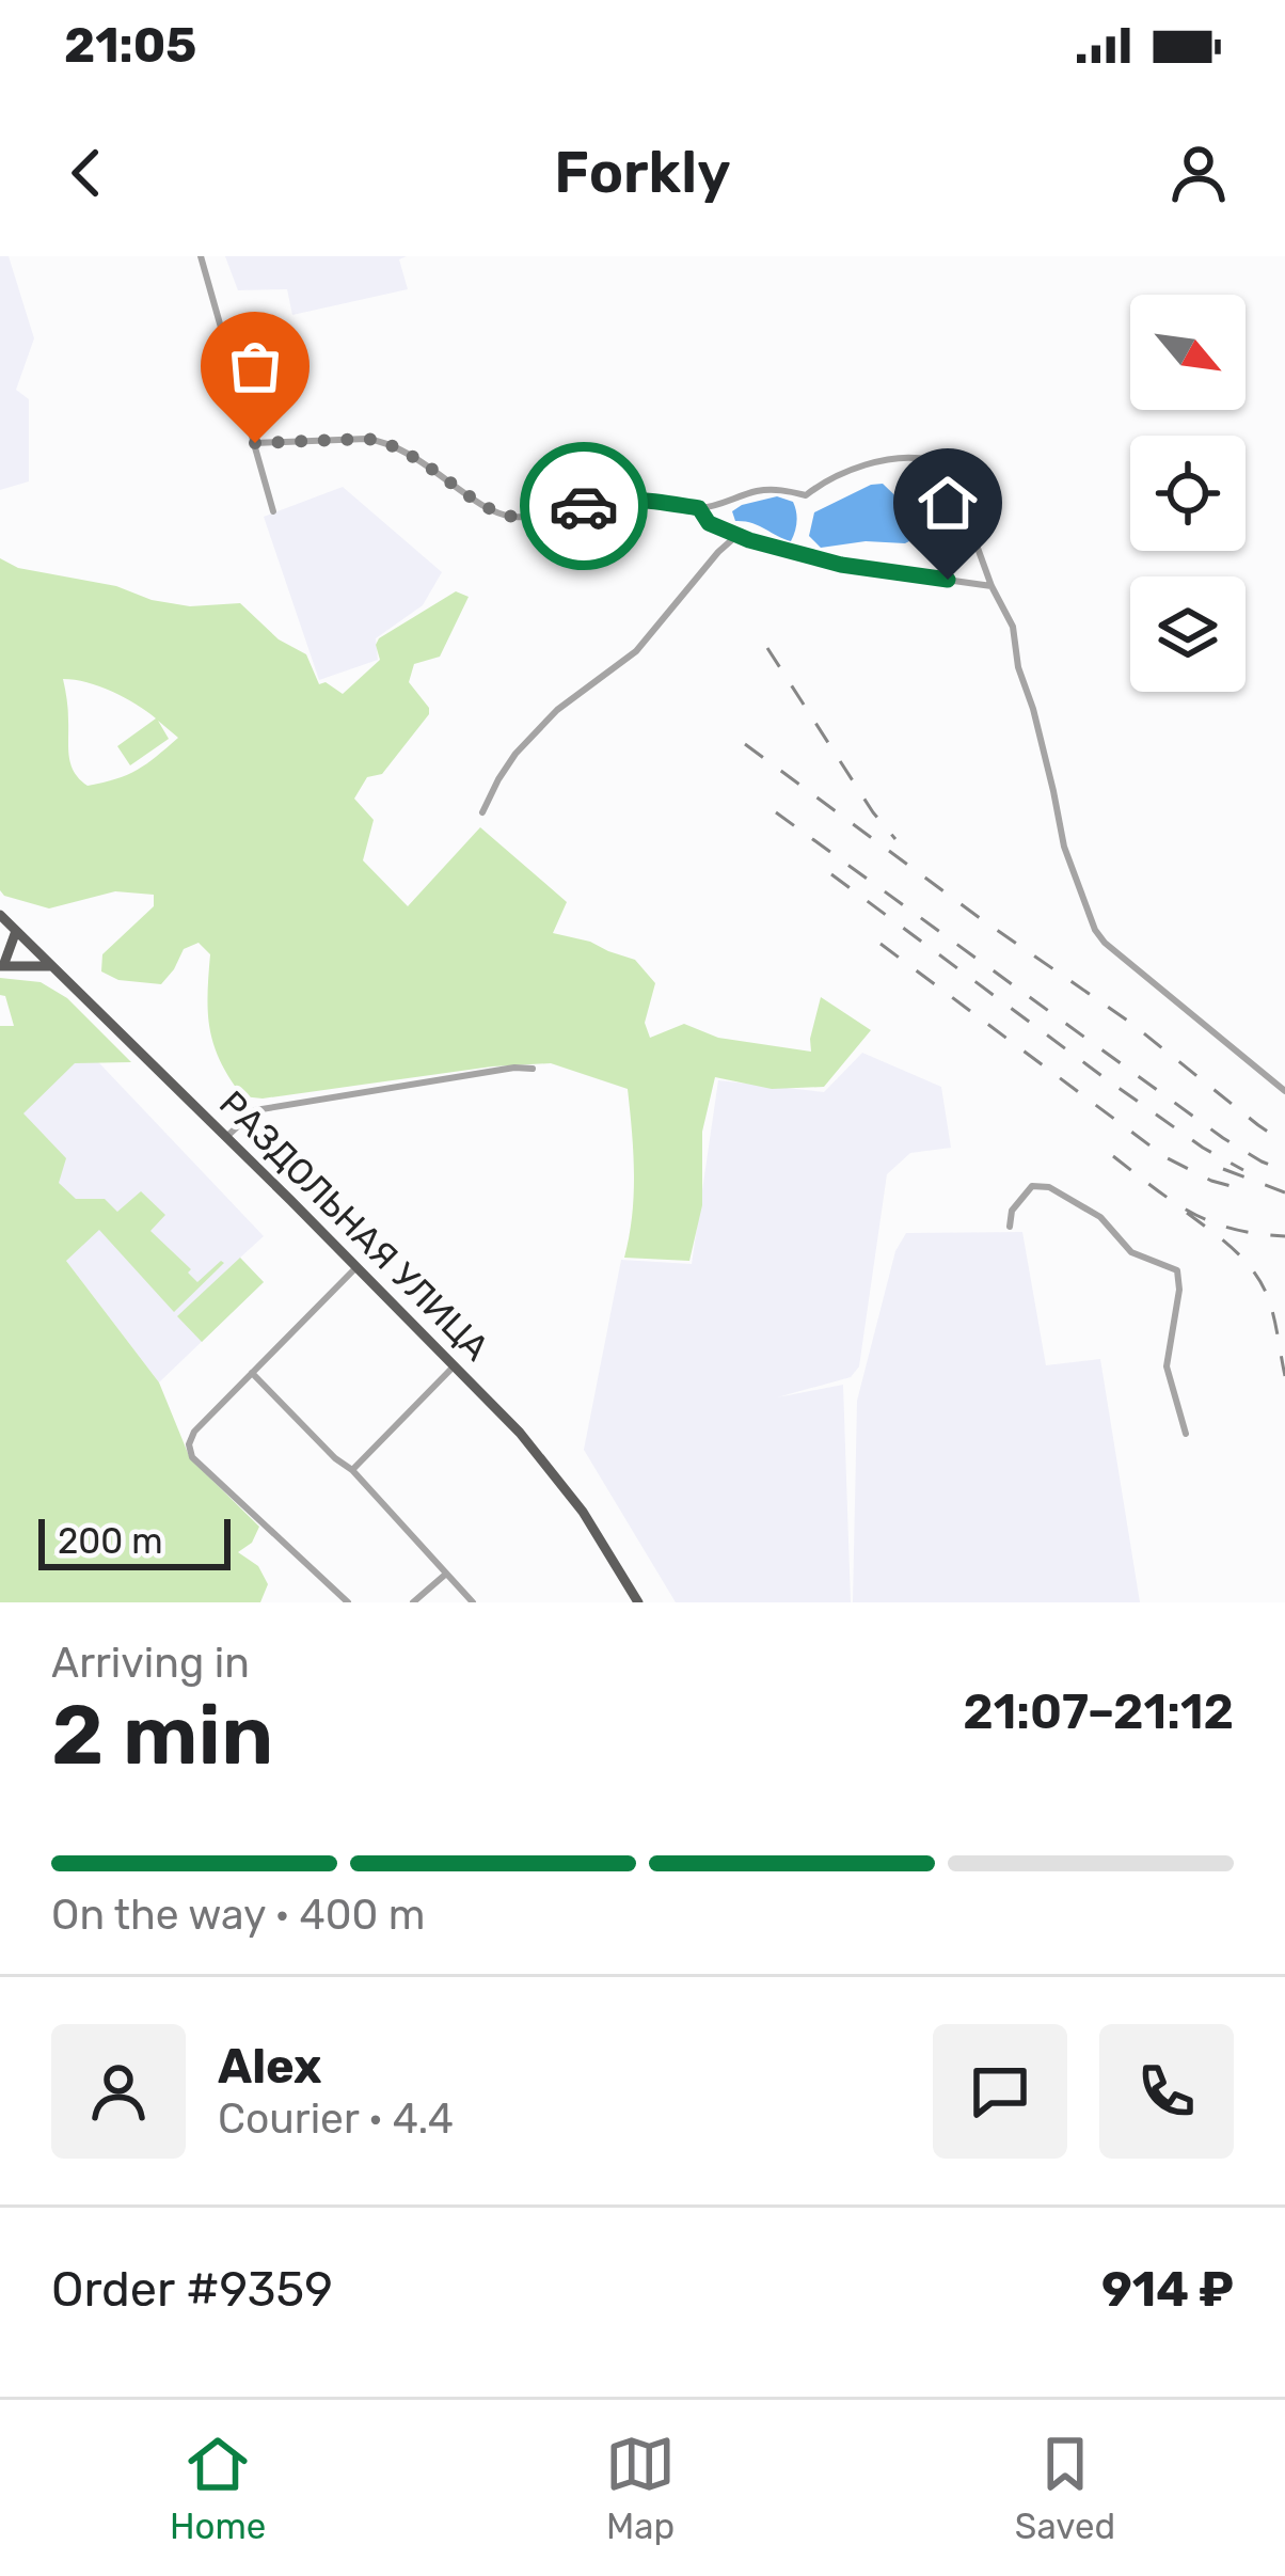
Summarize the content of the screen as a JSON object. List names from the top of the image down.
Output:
{
  "streets": {
    "main road": ["РАЗДОЛЬНАЯ УЛИЦА"]
  },
  "scale_bar": "200 m",
  "north": "bottom right",
  "page": {
    "status": "21:05",
    "header": "Forkly",
    "scale": "200 m",
    "heading": ["2 min", "Arriving in", "21:07–21:12"],
    "panel": [
      "Alex",
      "Courier · 4.4",
      "Order #9359",
      "914 ₽"
    ],
    "bar": "On the way · 400 m",
    "tabs": ["Home", "Map", "Saved"]
  }
}
